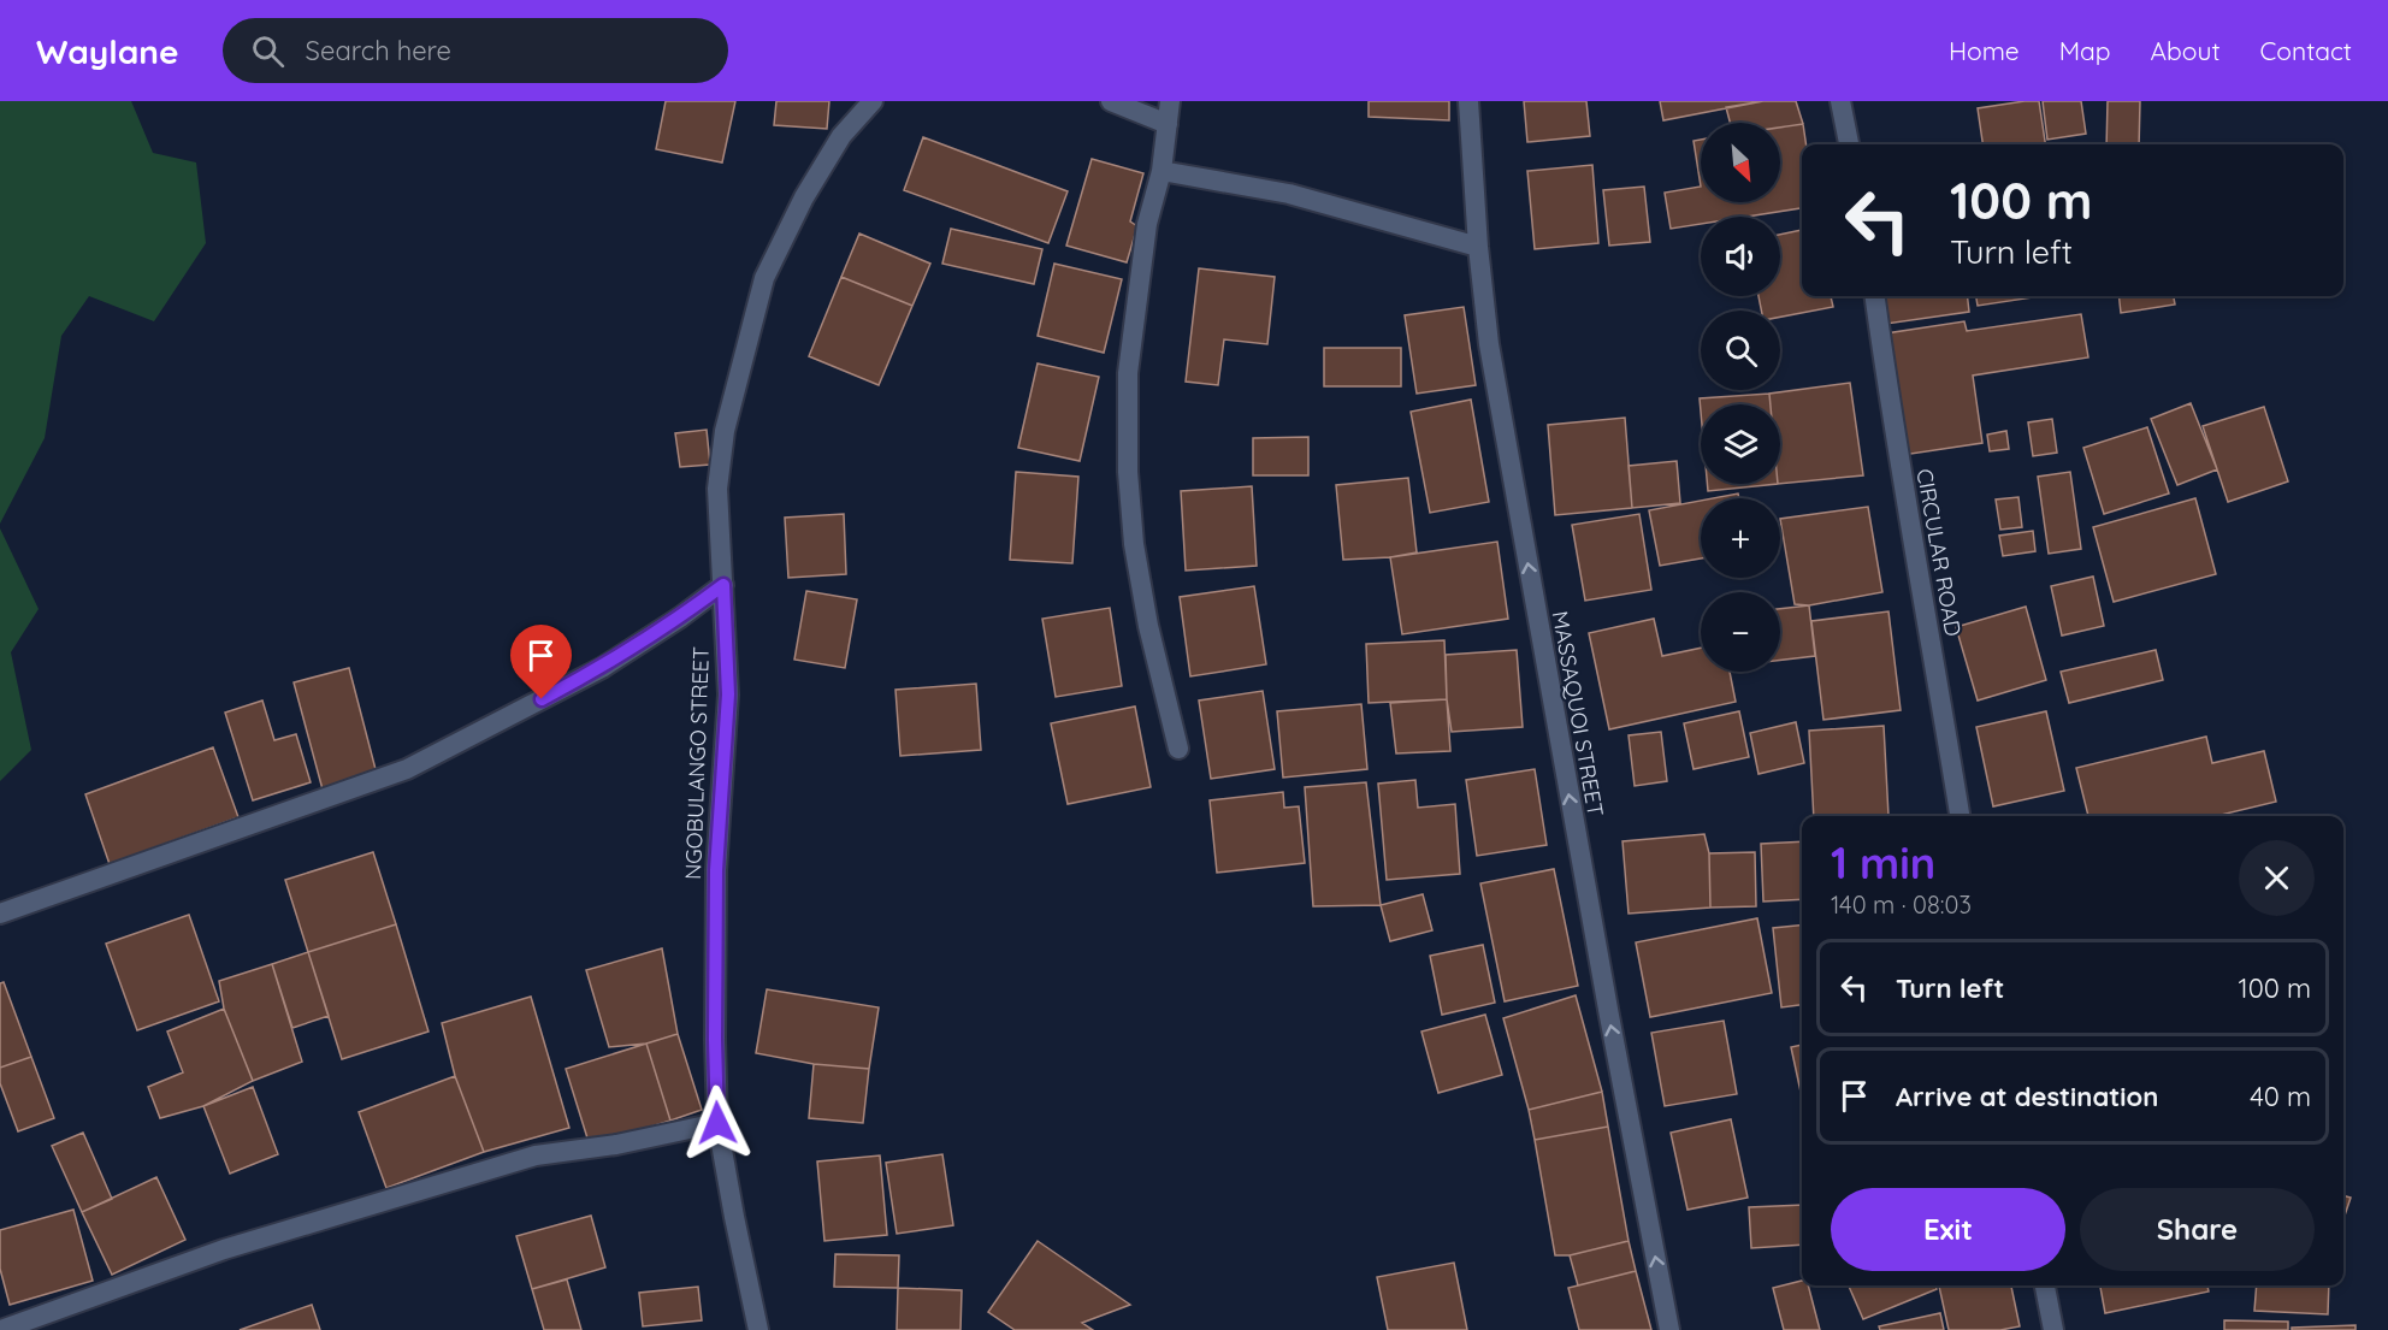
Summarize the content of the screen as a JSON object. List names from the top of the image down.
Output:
{
  "streets": {
    "street": ["CIRCULAR ROAD", "MASSAQUOI STREET", "NGOBULANGO STREET"]
  },
  "one_way": ["MASSAQUOI STREET"],
  "north": "bottom right",
  "page": {
    "header": "Waylane",
    "search": "Search here",
    "nav": [
      "Home",
      "Map",
      "About",
      "Contact"
    ],
    "map_buttons": ["+", "−"],
    "turn": ["100 m", "Turn left"],
    "heading": ["1 min", "140 m · 08:03"],
    "list": [
      {
        "name": "Turn left",
        "value": "100 m"
      },
      {
        "name": "Arrive at destination",
        "value": "40 m"
      }
    ],
    "buttons": ["Exit", "Share"]
  }
}
